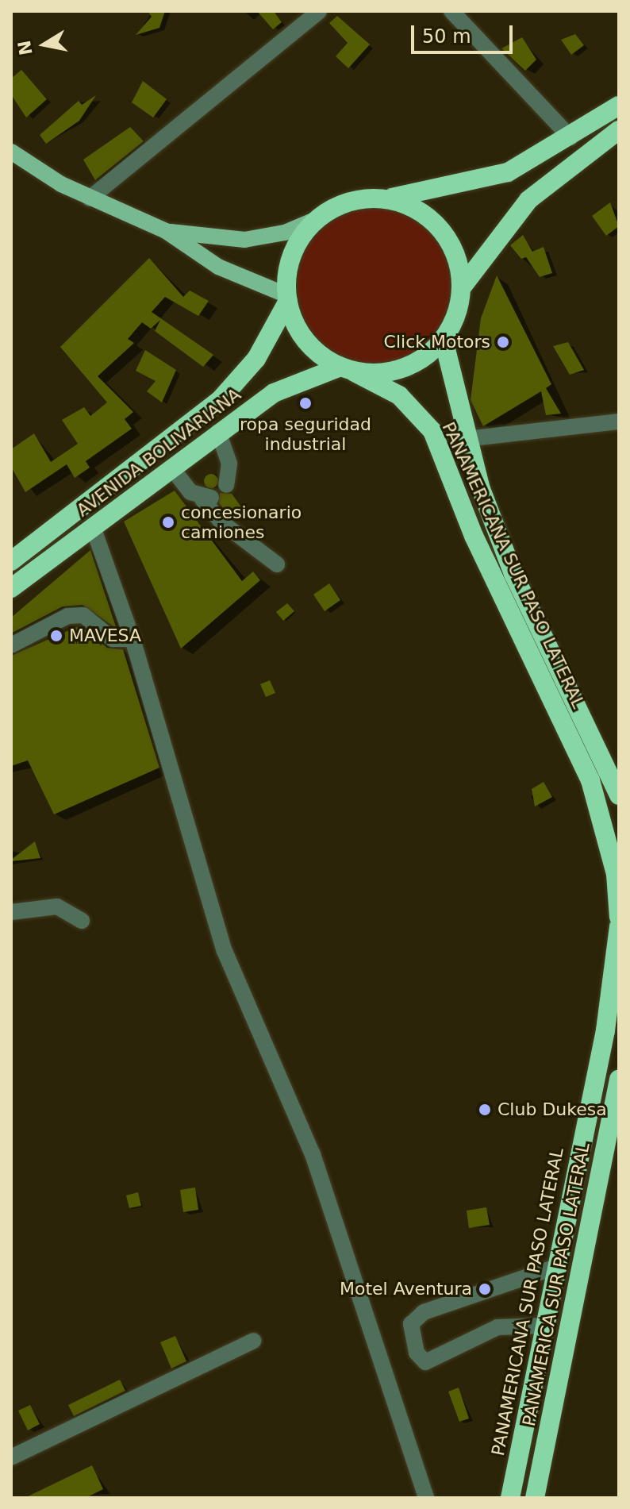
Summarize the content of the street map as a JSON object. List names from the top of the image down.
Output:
{
  "streets": {
    "highway": ["AVENIDA BOLIVARIANA", "PANAMERICANA SUR PASO LATERAL", "PANAMERICA SUR PASO LATERAL"]
  },
  "crossings": [
    ["AVENIDA BOLIVARIANA", "PANAMERICANA SUR PASO LATERAL"]
  ],
  "places": [
    "Click Motors",
    "ropa seguridad industrial",
    "concesionario camiones",
    "MAVESA",
    "Club Dukesa",
    "Motel Aventura"
  ],
  "scale_bar": "50 m",
  "north": "left"
}
